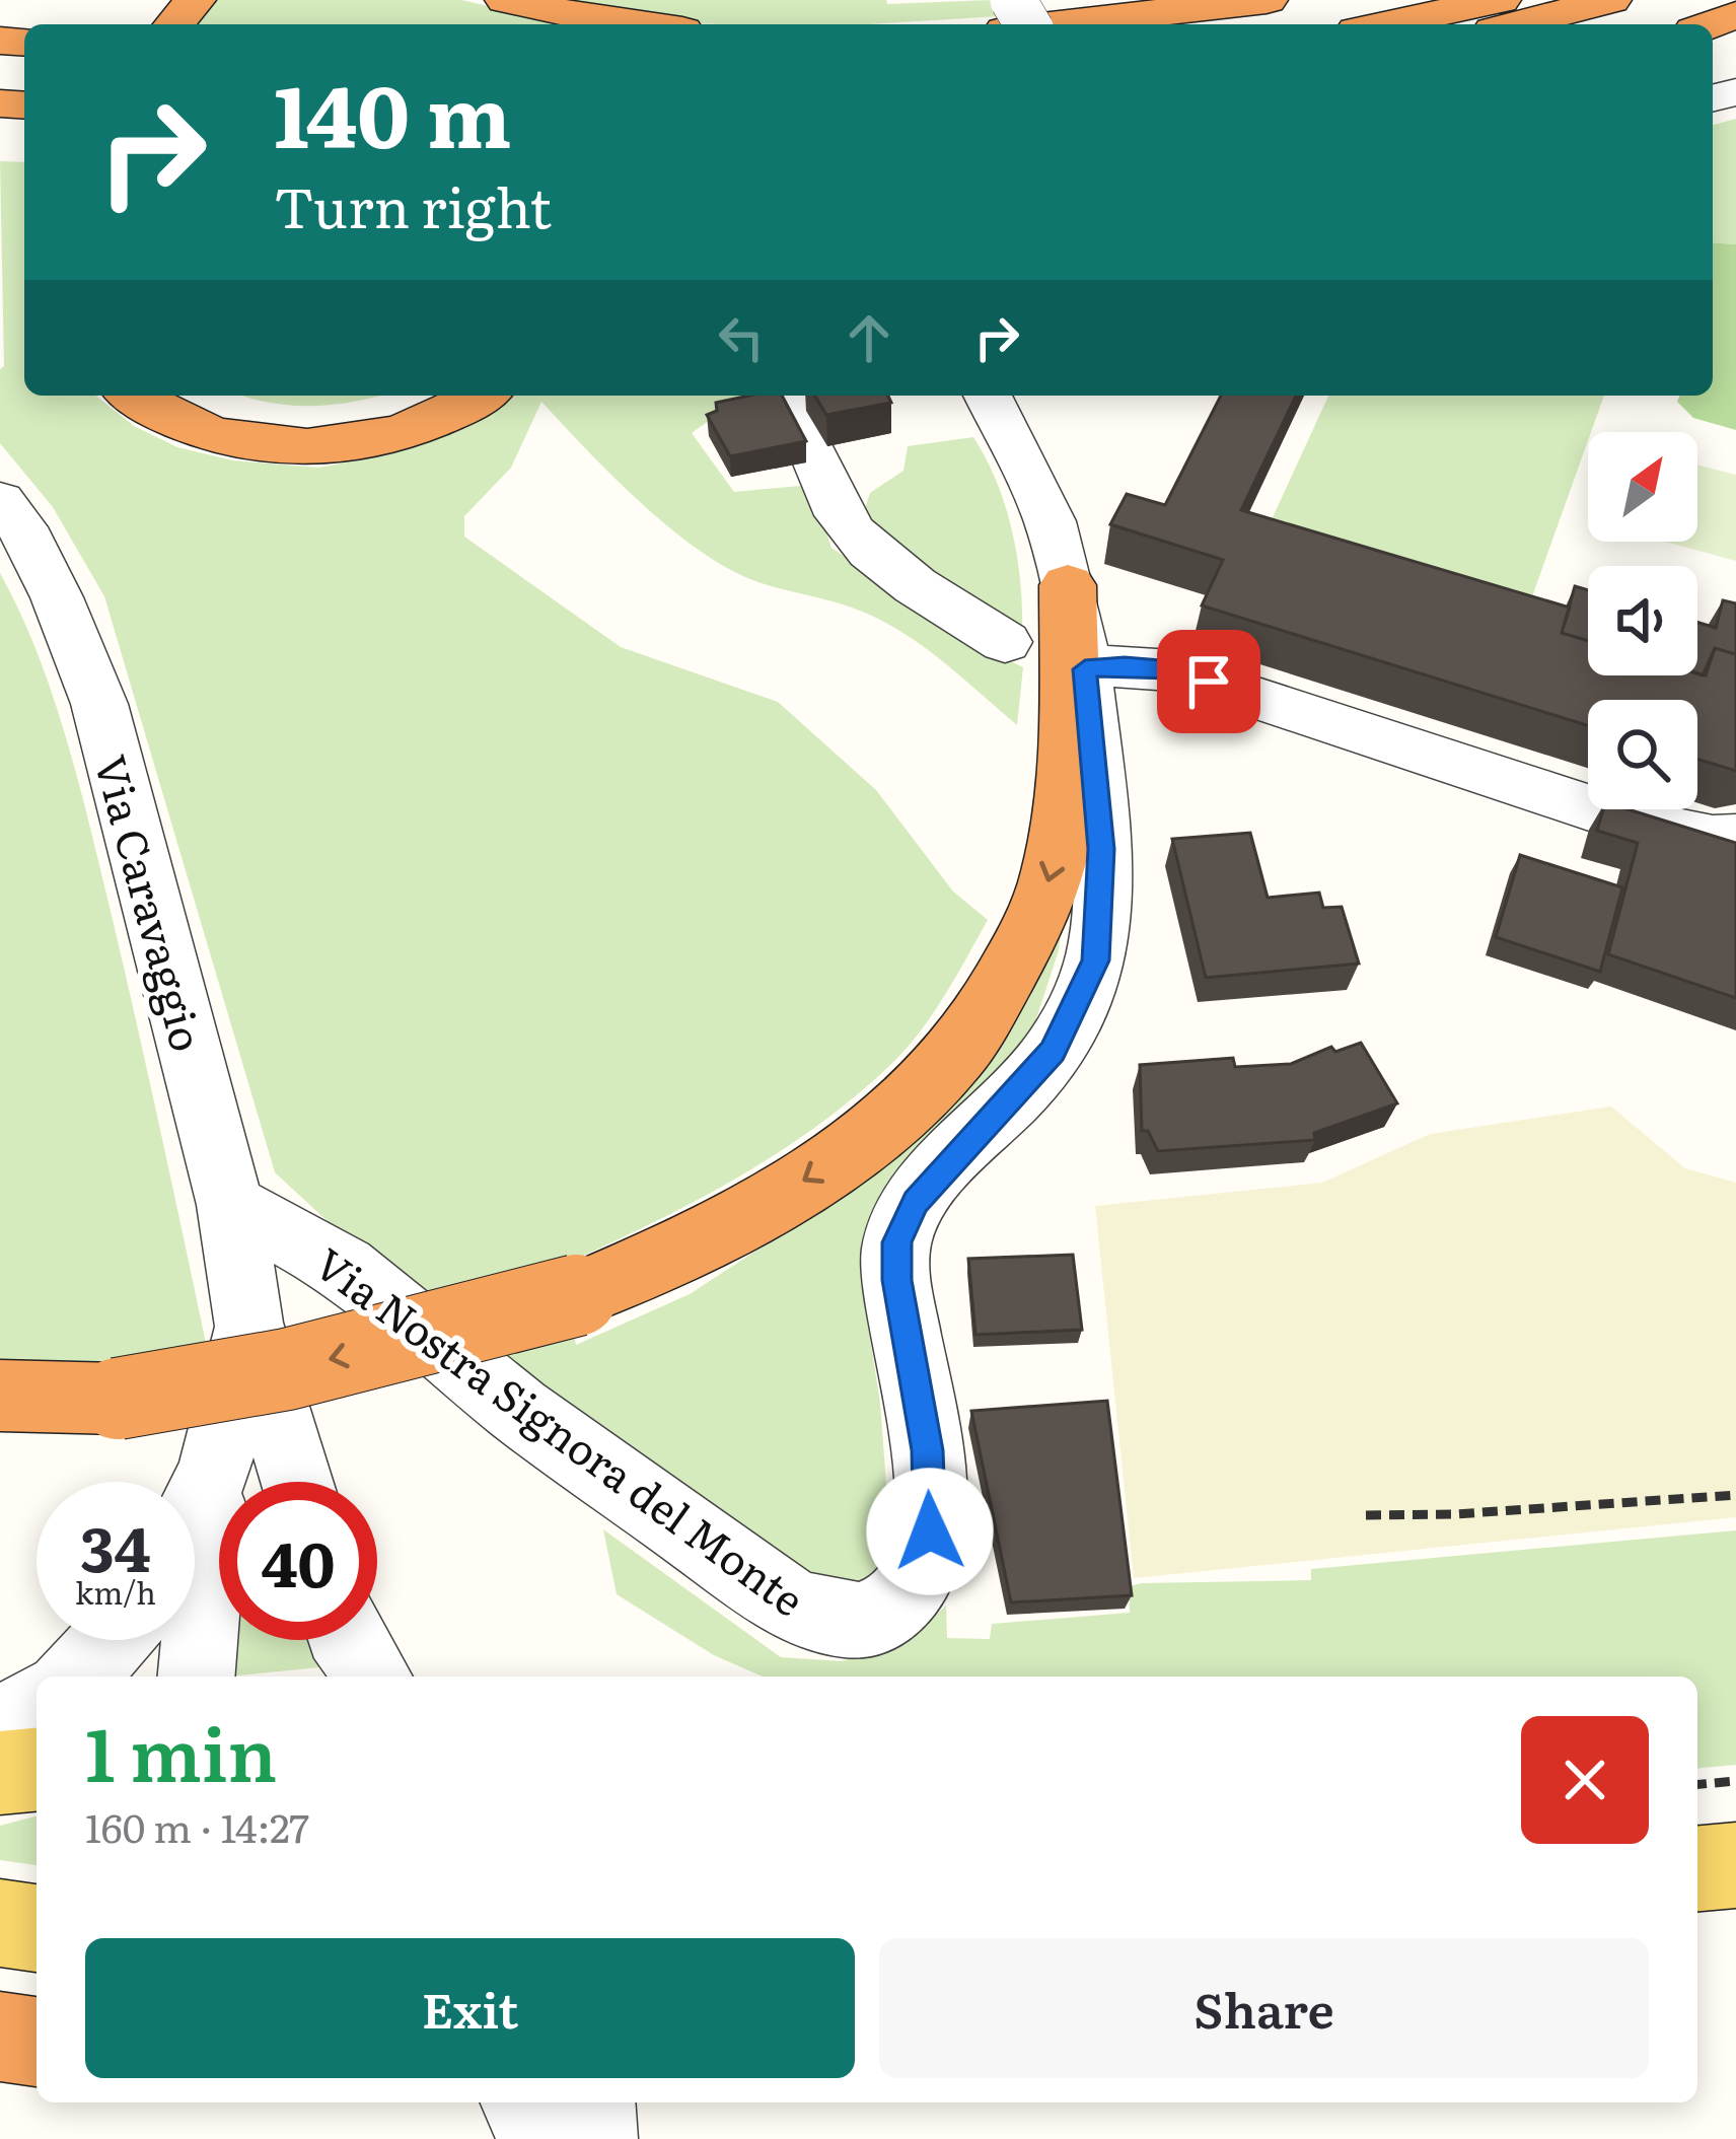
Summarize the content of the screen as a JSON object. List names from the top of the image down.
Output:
{
  "streets": {
    "street": ["Via Caravaggio", "Via Nostra Signora del Monte"]
  },
  "crossings": [
    ["Via Caravaggio", "Via Nostra Signora del Monte"]
  ],
  "north": "top right",
  "page": {
    "turn": ["140 m", "Turn right"],
    "speed": "34 km/h",
    "limit": "40",
    "heading": ["1 min", "160 m · 14:27"],
    "buttons": ["Exit", "Share"]
  }
}
